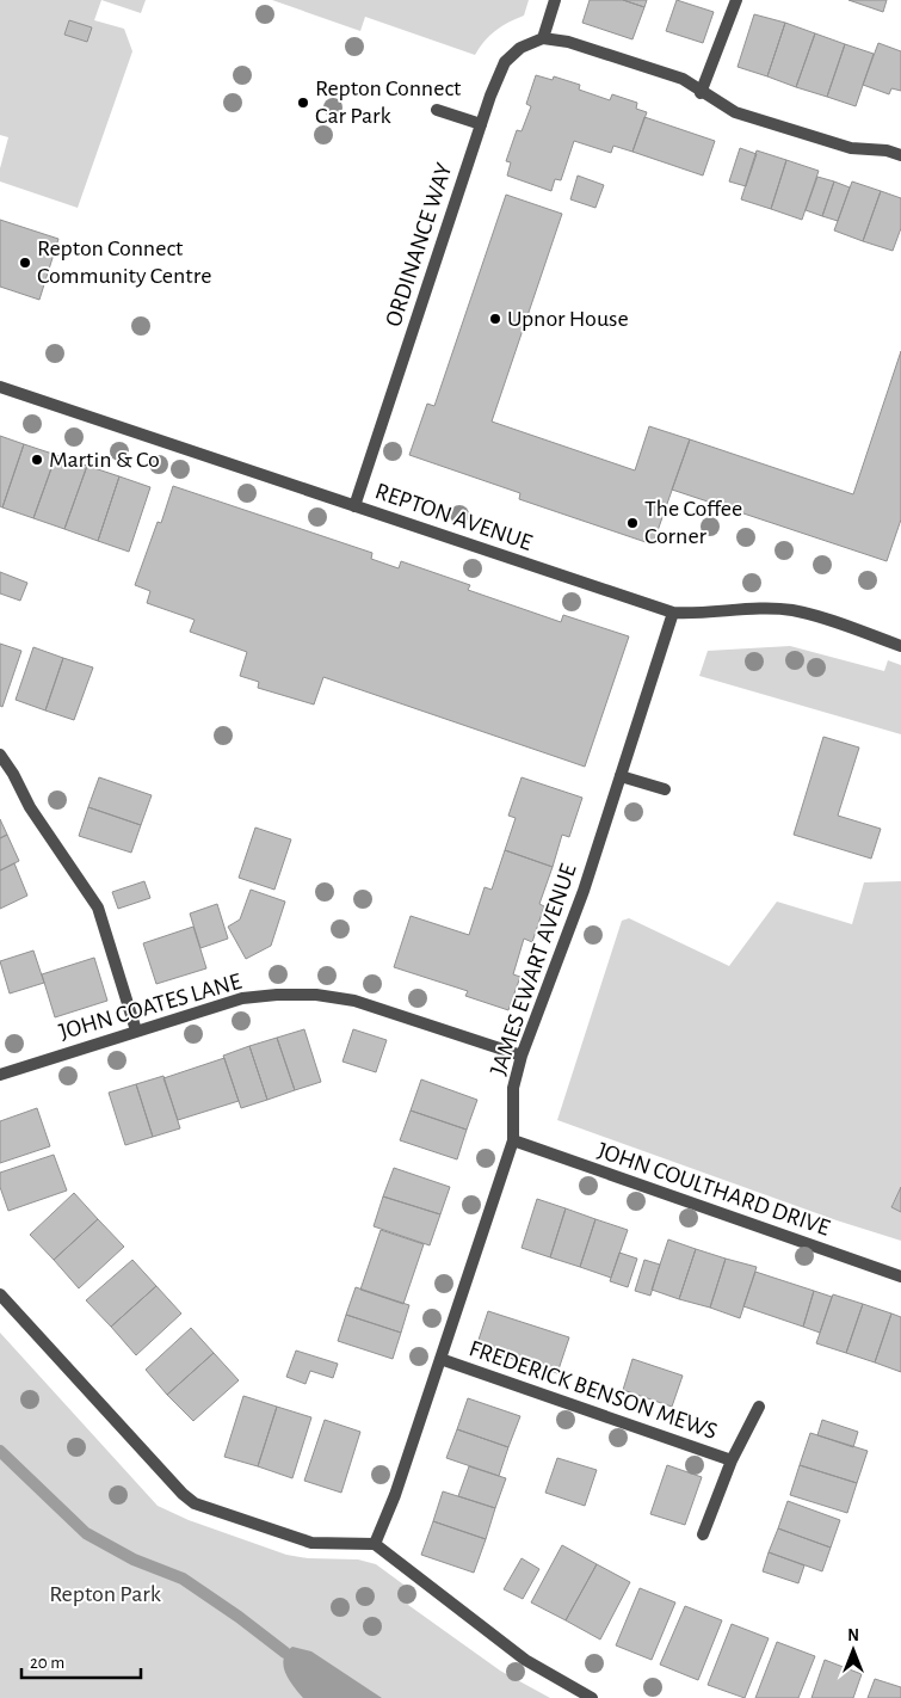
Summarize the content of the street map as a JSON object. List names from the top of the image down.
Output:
{
  "streets": {
    "street": [
      "ORDINANCE WAY",
      "REPTON AVENUE",
      "JAMES EWART AVENUE",
      "JOHN COATES LANE",
      "JOHN COULTHARD DRIVE",
      "FREDERICK BENSON MEWS"
    ]
  },
  "crossings": [
    ["ORDINANCE WAY", "REPTON AVENUE"],
    ["REPTON AVENUE", "JAMES EWART AVENUE"],
    ["JAMES EWART AVENUE", "JOHN COATES LANE"],
    ["JAMES EWART AVENUE", "JOHN COULTHARD DRIVE"],
    ["JAMES EWART AVENUE", "FREDERICK BENSON MEWS"]
  ],
  "parks": ["Repton Park"],
  "places": [
    "Repton Connect Car Park",
    "Repton Connect Community Centre",
    "Upnor House",
    "Martin & Co",
    "The Coffee Corner"
  ],
  "scale_bar": "20 m",
  "north": "top"
}
